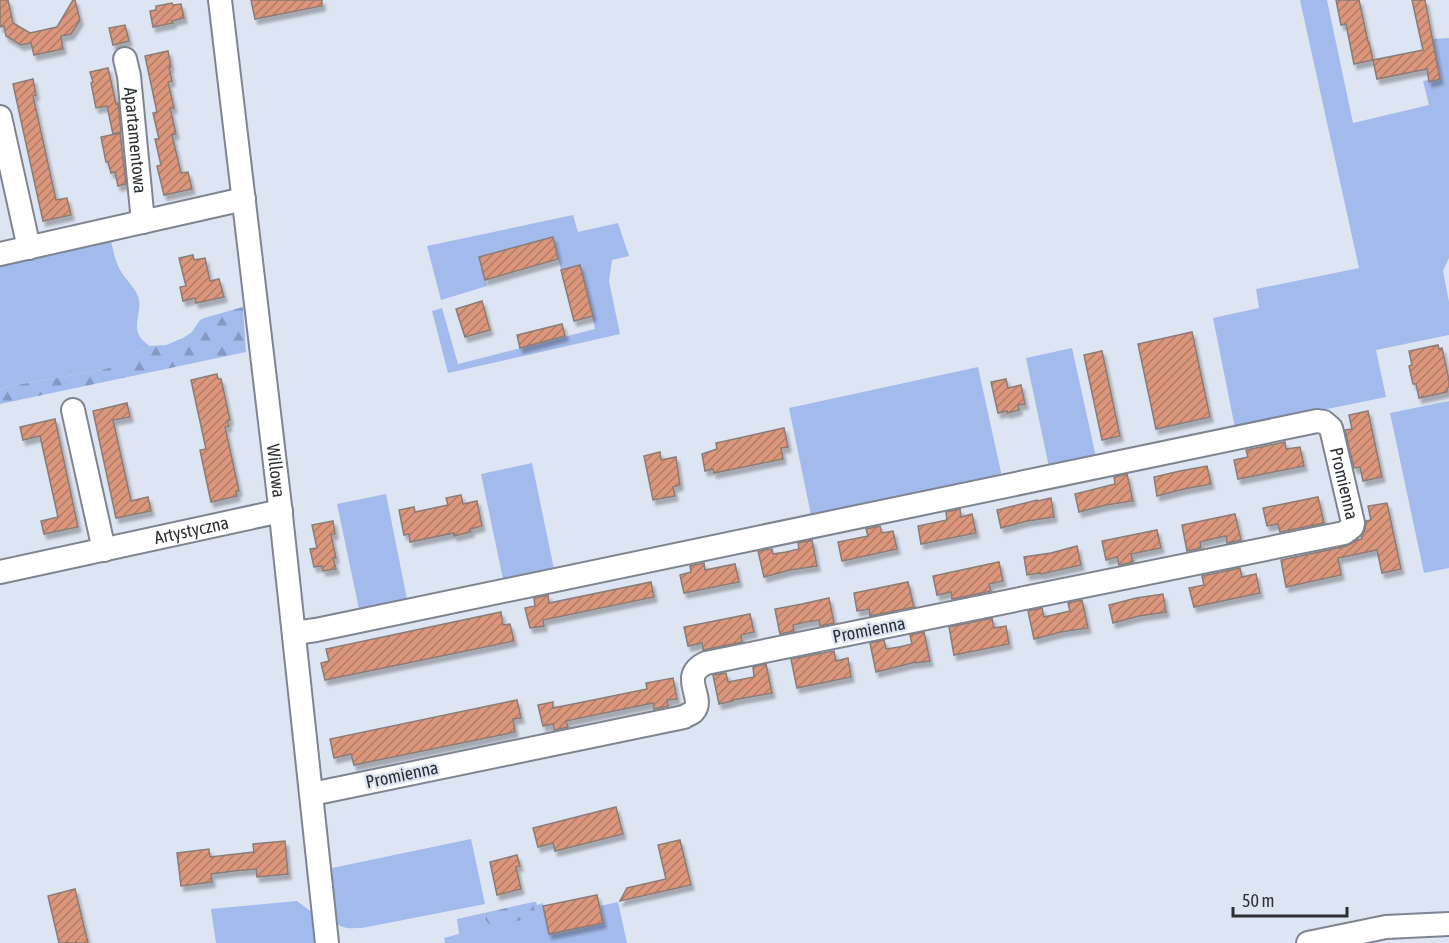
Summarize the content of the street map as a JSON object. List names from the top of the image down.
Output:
{
  "streets": {
    "street": [
      "Apartamentowa",
      "Willowa",
      "Promienna",
      "Artystyczna"
    ]
  },
  "crossings": [
    ["Willowa", "Promienna"],
    ["Willowa", "Artystyczna"]
  ],
  "scale_bar": "50 m"
}
